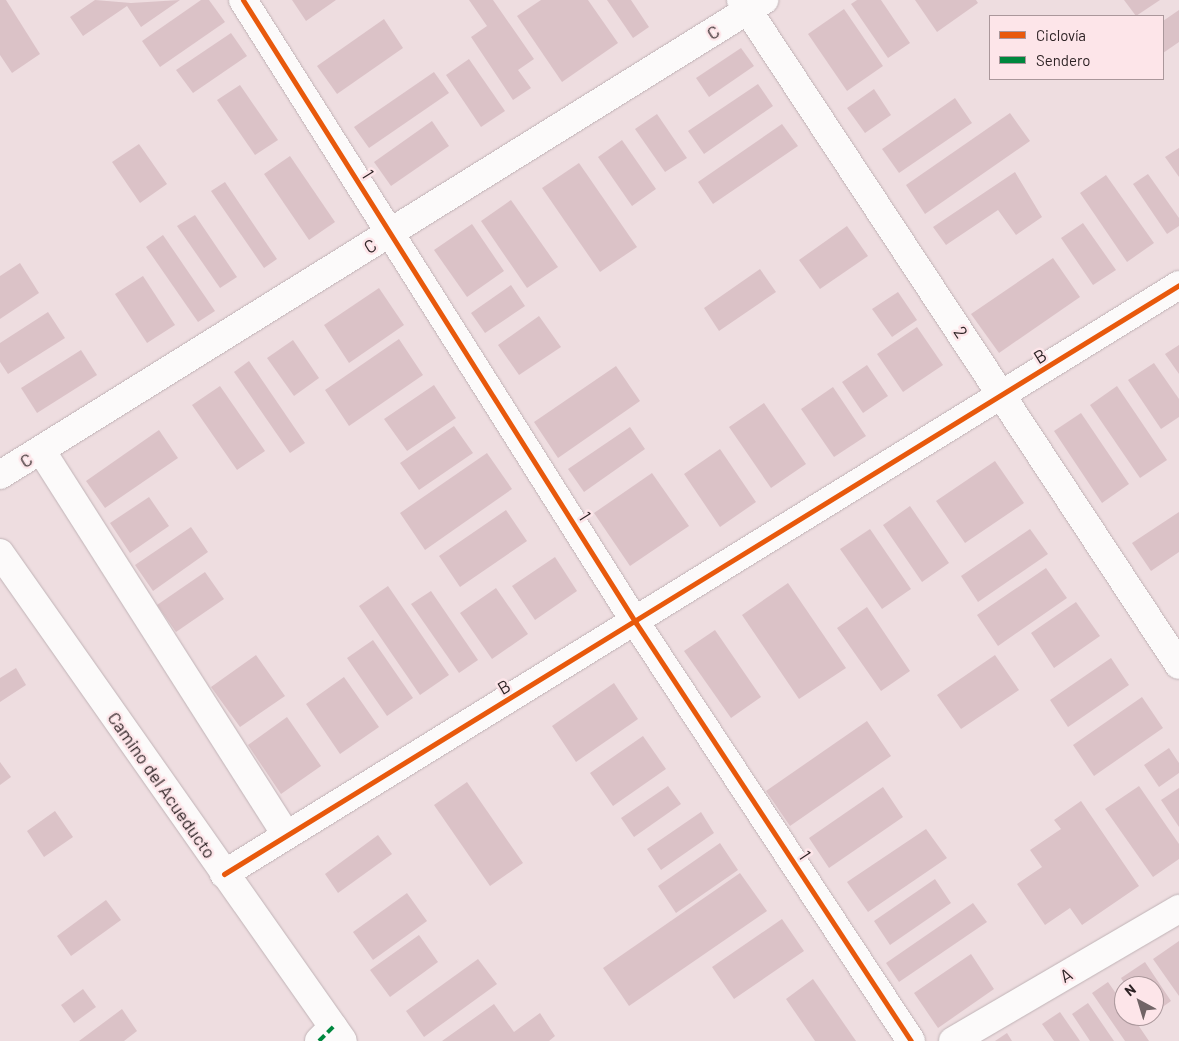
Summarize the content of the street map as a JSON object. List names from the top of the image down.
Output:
{
  "streets": {
    "street": [
      "C",
      "1",
      "2",
      "B",
      "Camino del Acueducto",
      "A"
    ]
  },
  "crossings": [
    ["C", "1"],
    ["C", "2"],
    ["1", "B"],
    ["2", "B"],
    ["B", "Camino del Acueducto"]
  ],
  "legend": ["Ciclovía", "Sendero"],
  "north": "top left"
}
